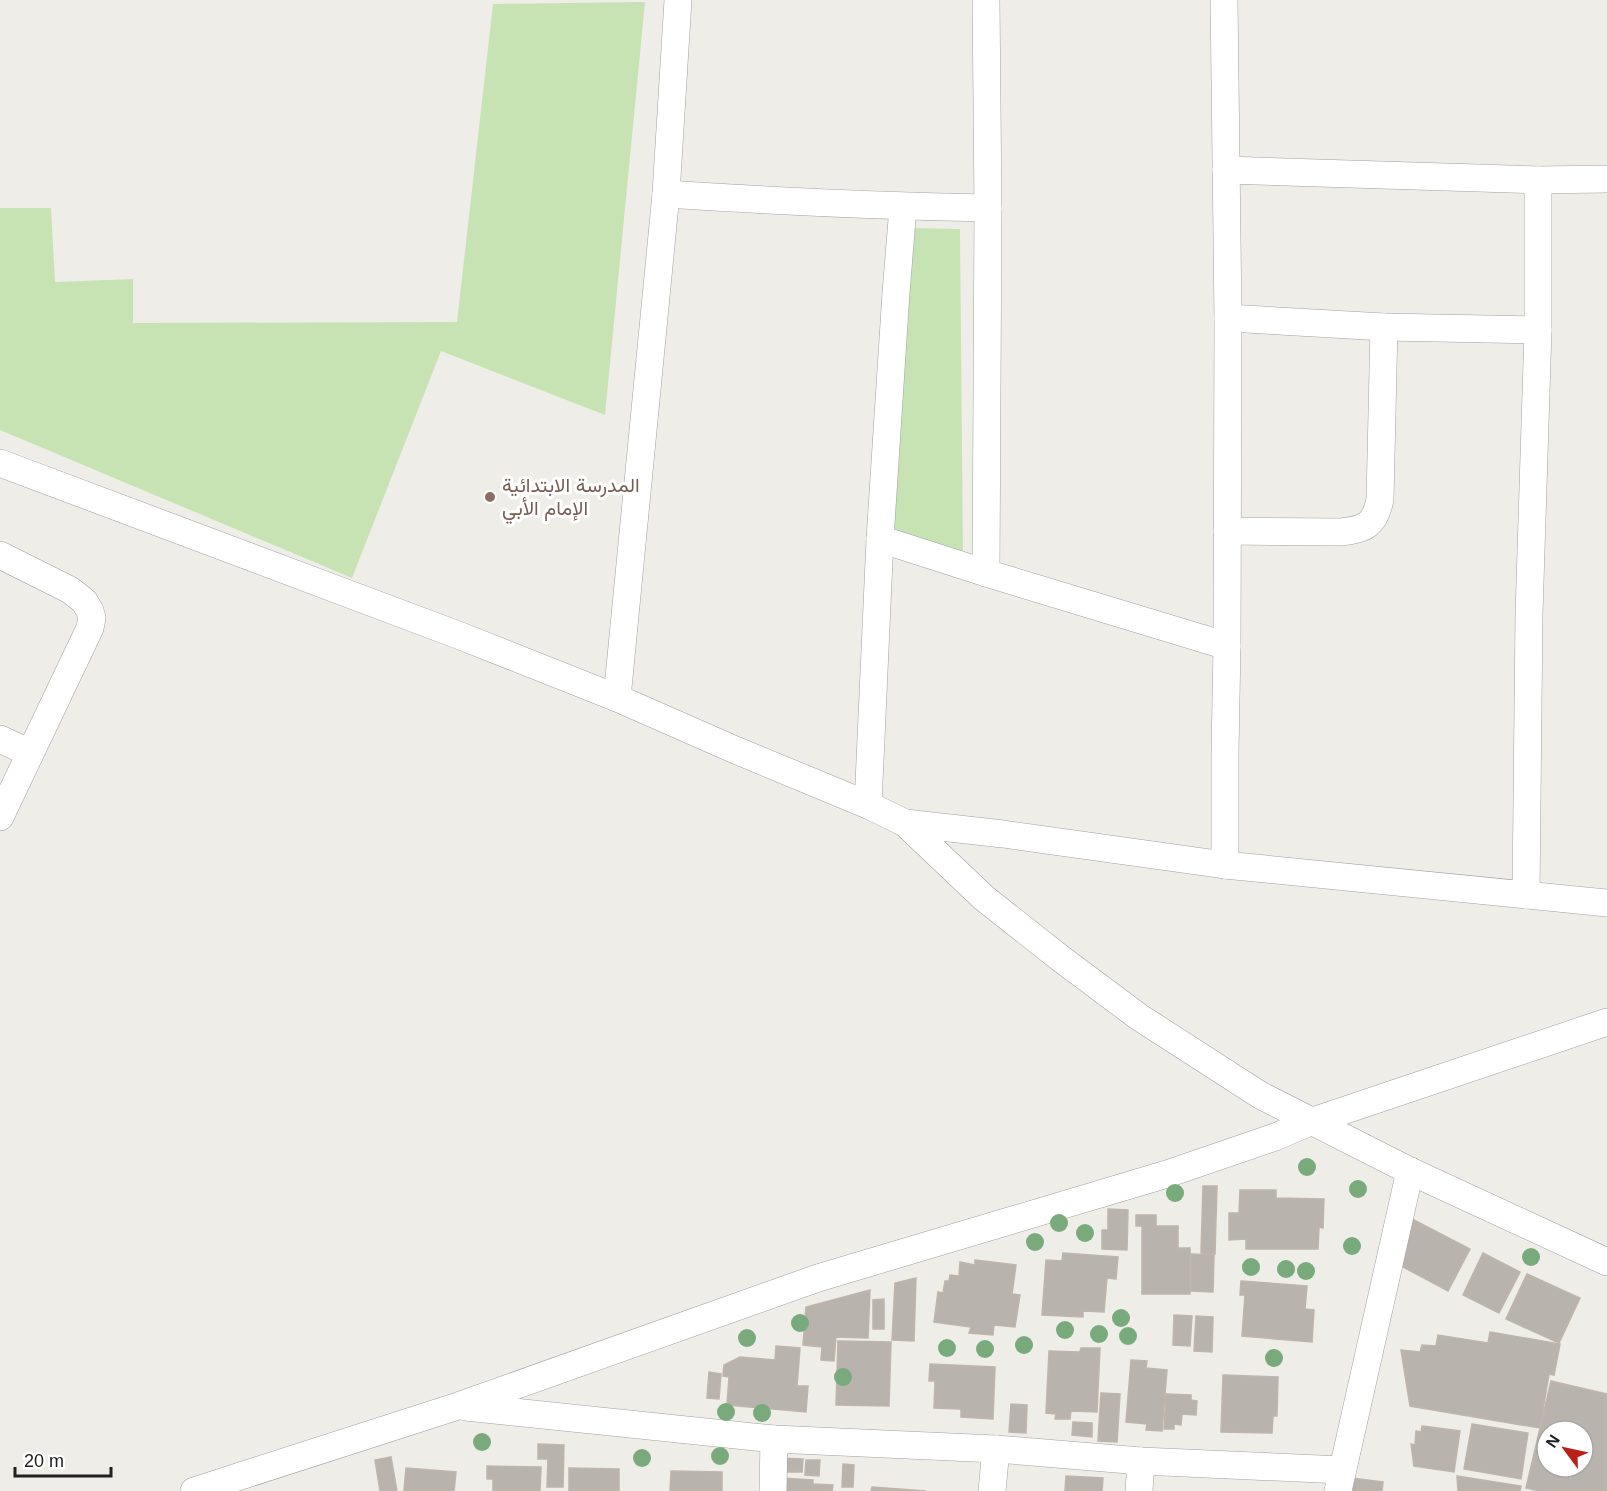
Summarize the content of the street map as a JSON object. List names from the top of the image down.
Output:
{
  "places": ["المدرسة الابتدائية الإمام الأبي"],
  "scale_bar": "20 m",
  "north": "top left"
}
